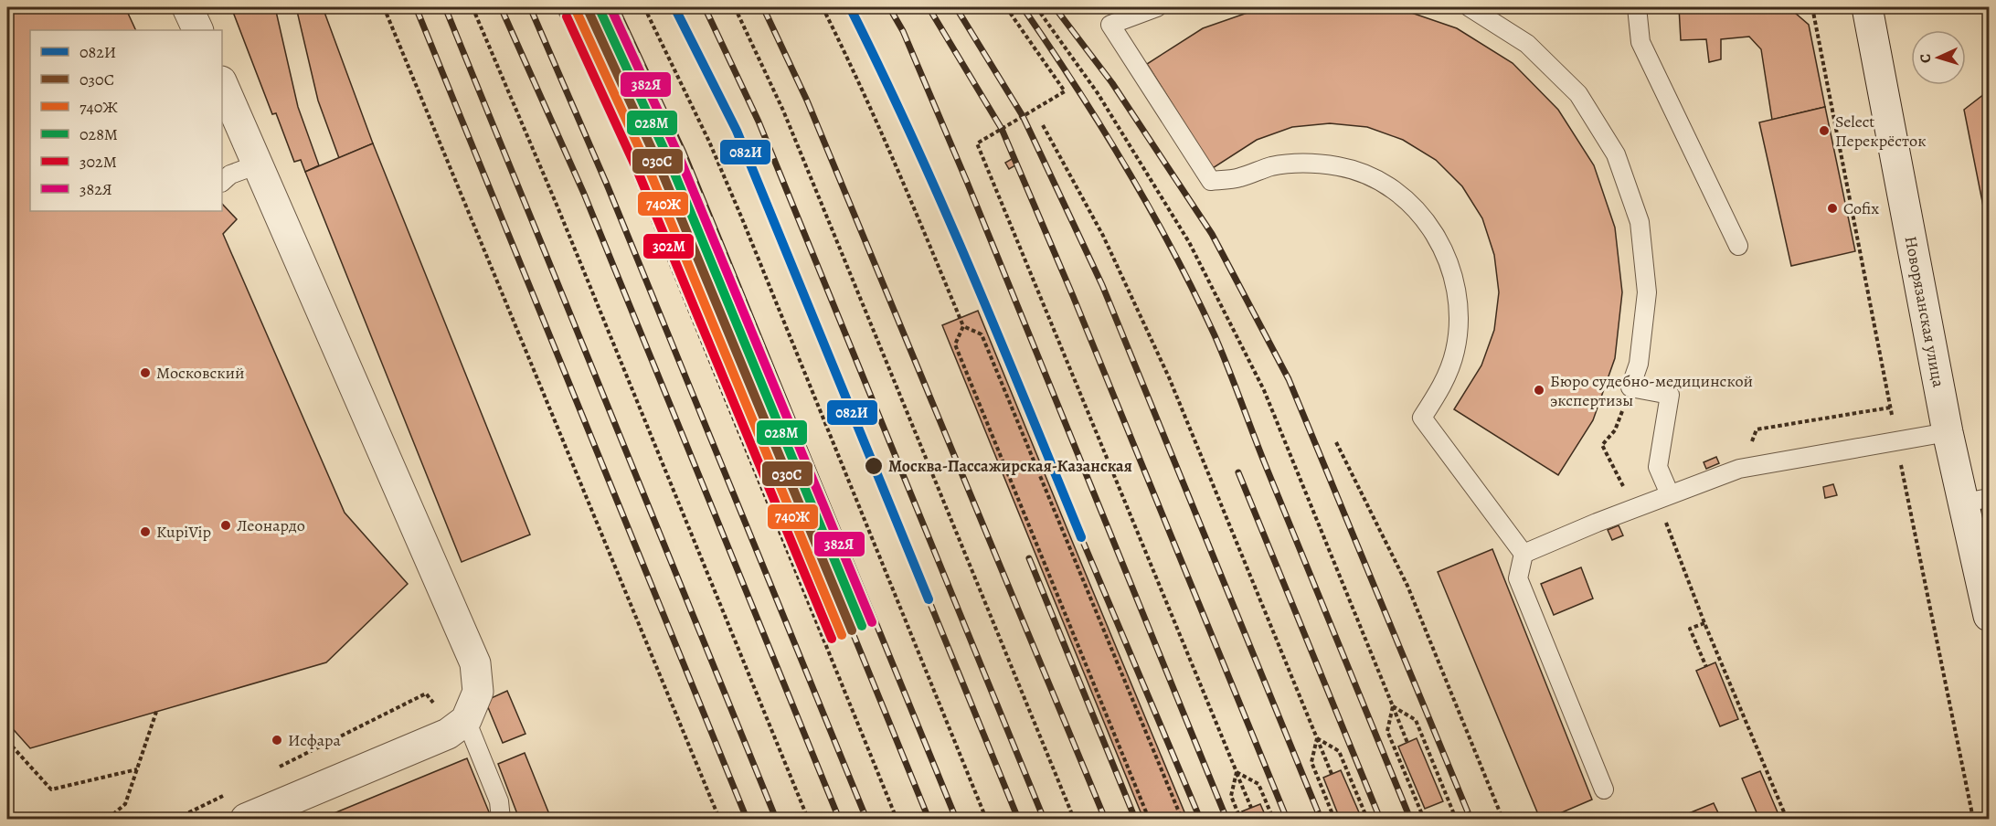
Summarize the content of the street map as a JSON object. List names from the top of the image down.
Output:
{
  "streets": {
    "street": ["Новорязанская улица"]
  },
  "places": [
    "Select Перекрёсток",
    "Cofix",
    "Московский",
    "Бюро судебно-медицинской экспертизы",
    "Москва-Пассажирская-Казанская",
    "Леонардо",
    "KupiVip",
    "Исфара"
  ],
  "lines": [
    "transit line 082И",
    "transit line 030C",
    "transit line 028М",
    "transit line 382Я",
    "transit line 740Ж",
    "transit line 302М"
  ],
  "legend": [
    "082И",
    "030C",
    "740Ж",
    "028М",
    "302М",
    "382Я"
  ],
  "north": "left"
}
